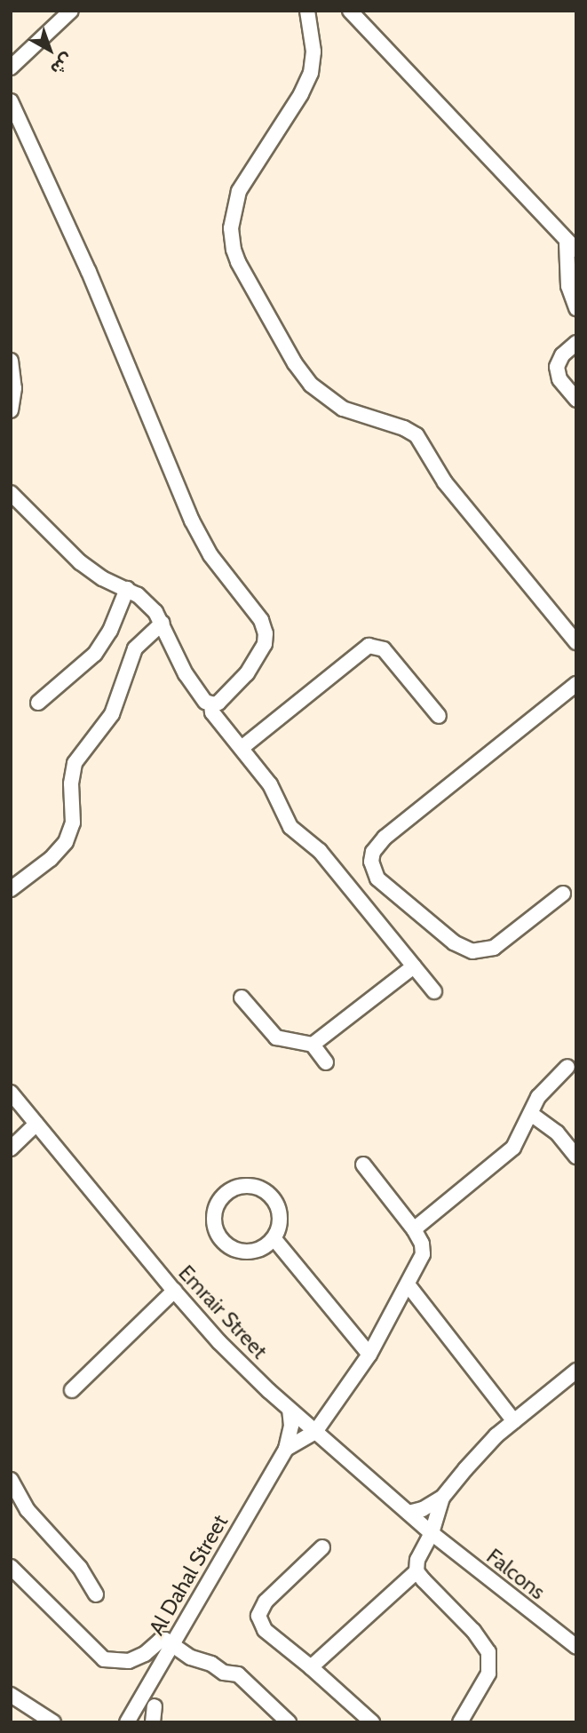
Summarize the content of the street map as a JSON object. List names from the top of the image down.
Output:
{
  "streets": {
    "street": ["Emrair Street", "Falcons", "Al Dahal Street"]
  },
  "crossings": [
    ["Emrair Street", "Falcons"]
  ],
  "north": "bottom right"
}
